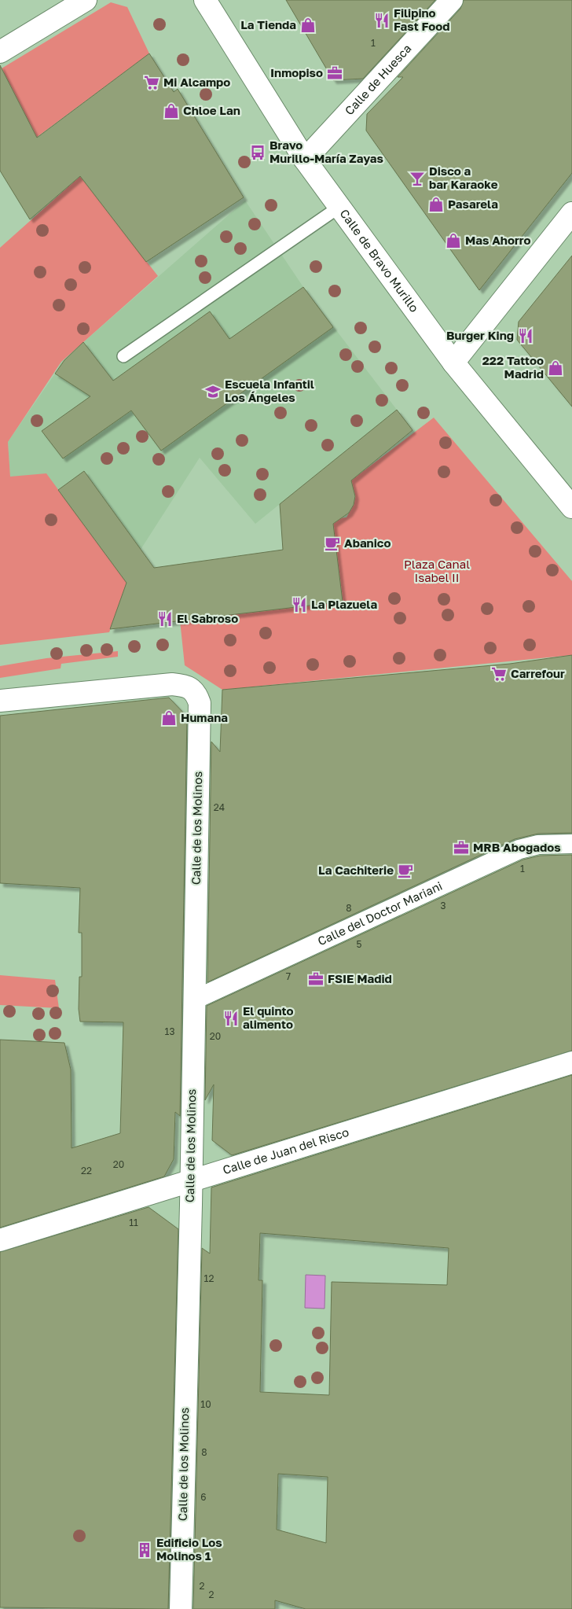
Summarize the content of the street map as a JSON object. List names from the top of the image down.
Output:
{
  "streets": {
    "street": [
      "Calle de Huesca",
      "Calle de Bravo Murillo",
      "Calle de los Molinos",
      "Calle del Doctor Mariani",
      "Calle de Juan del Risco"
    ]
  },
  "crossings": [
    ["Calle de Huesca", "Calle de Bravo Murillo"],
    ["Calle de los Molinos", "Calle del Doctor Mariani"],
    ["Calle de los Molinos", "Calle de Juan del Risco"]
  ],
  "parks": ["Plaza Canal Isabel II"],
  "places": {
    "restaurant": [
      "Filipino Fast Food",
      "Burger King",
      "La Plazuela",
      "El Sabroso",
      "El quinto alimento"
    ],
    "shop": [
      "La Tienda",
      "Chloe Lan",
      "Pasarela",
      "Mas Ahorro",
      "222 Tattoo Madrid",
      "Humana"
    ],
    "office": ["Inmopiso", "MRB Abogados", "FSIE Madid"],
    "supermarket": ["Mi Alcampo", "Carrefour"],
    "bus stop": ["Bravo Murillo-María Zayas"],
    "bar": ["Disco a bar Karaoke"],
    "school or university": ["Escuela Infantil Los Ángeles"],
    "cafe": ["Abanico", "La Cachiterie"],
    "building": ["Edificio Los Molinos 1"]
  },
  "house_numbers": [
    "1",
    "24",
    "1",
    "3",
    "8",
    "5",
    "7",
    "13",
    "20",
    "20",
    "22",
    "11",
    "12",
    "10",
    "8",
    "6",
    "2",
    "2"
  ]
}
